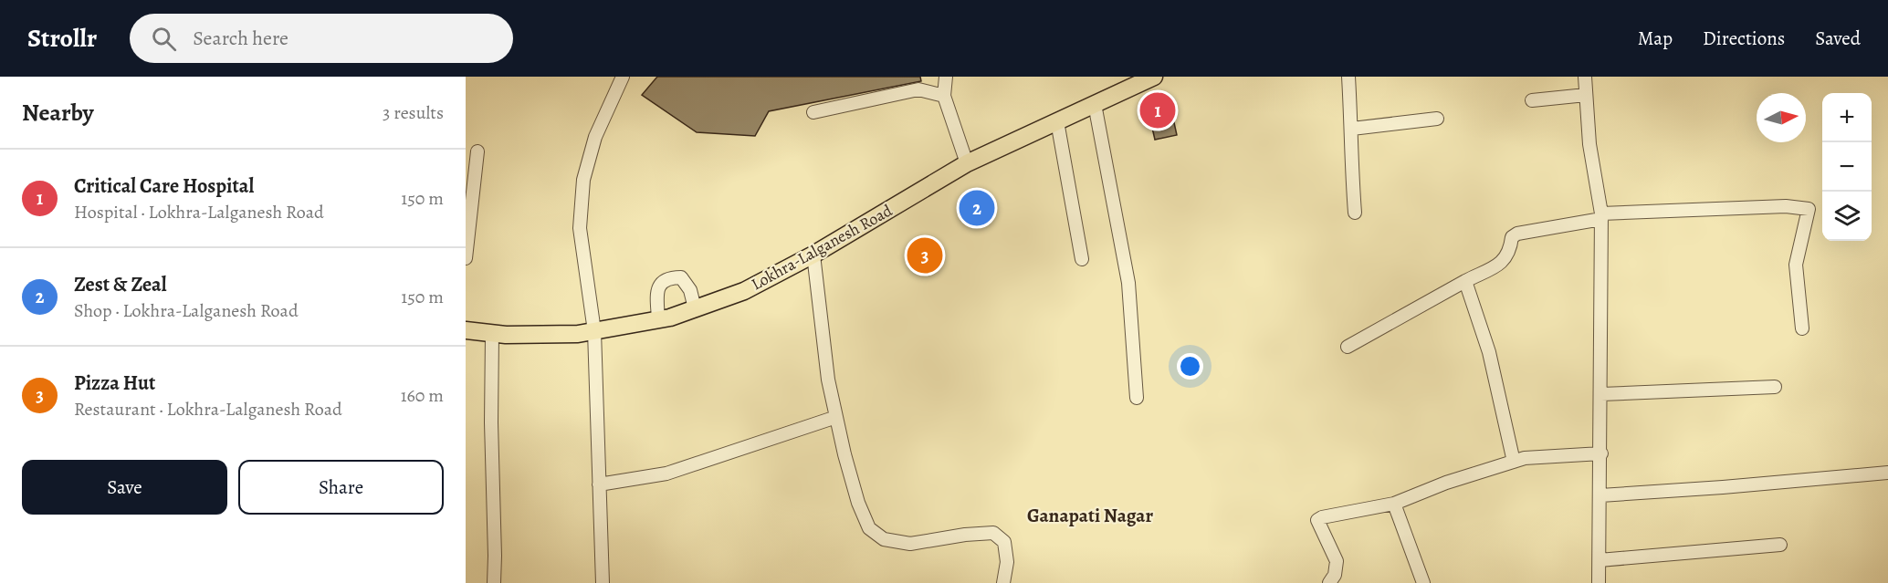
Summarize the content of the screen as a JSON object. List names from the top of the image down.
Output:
{
  "streets": {
    "main road": ["Lokhra-Lalganesh Road"]
  },
  "districts": ["Ganapati Nagar"],
  "north": "right",
  "page": {
    "header": "Strollr",
    "search": "Search here",
    "nav": ["Map", "Directions", "Saved"],
    "heading": ["Nearby", "3 results"],
    "pins": ["1", "2", "3"],
    "map_buttons": ["+", "−"],
    "list": [
      {
        "mark": "1",
        "name": "Critical Care Hospital",
        "note": "Hospital · Lokhra-Lalganesh Road",
        "value": "150 m"
      },
      {
        "mark": "2",
        "name": "Zest & Zeal",
        "note": "Shop · Lokhra-Lalganesh Road",
        "value": "150 m"
      },
      {
        "mark": "3",
        "name": "Pizza Hut",
        "note": "Restaurant · Lokhra-Lalganesh Road",
        "value": "160 m"
      }
    ],
    "buttons": ["Save", "Share"]
  }
}
